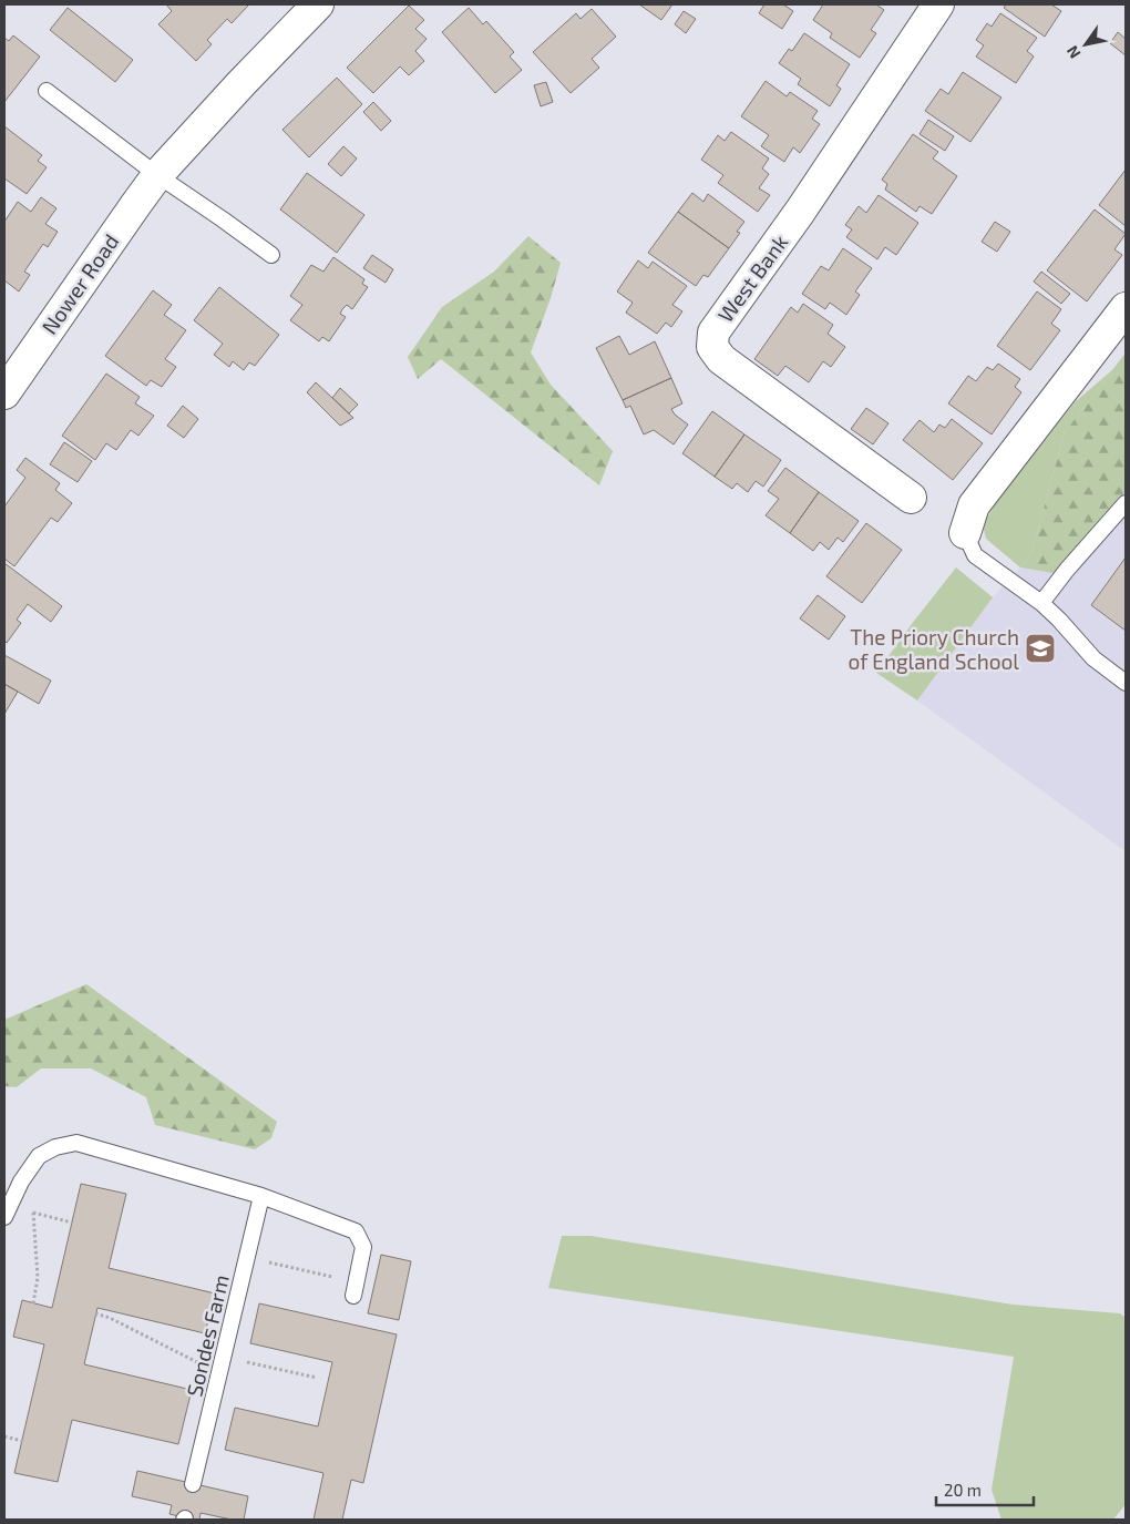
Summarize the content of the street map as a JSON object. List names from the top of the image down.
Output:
{
  "streets": {
    "street": ["West Bank", "Nower Road"],
    "lane": ["Sondes Farm"]
  },
  "places": {
    "school or university": ["The Priory Church of England School"]
  },
  "scale_bar": "20 m",
  "north": "bottom left"
}
